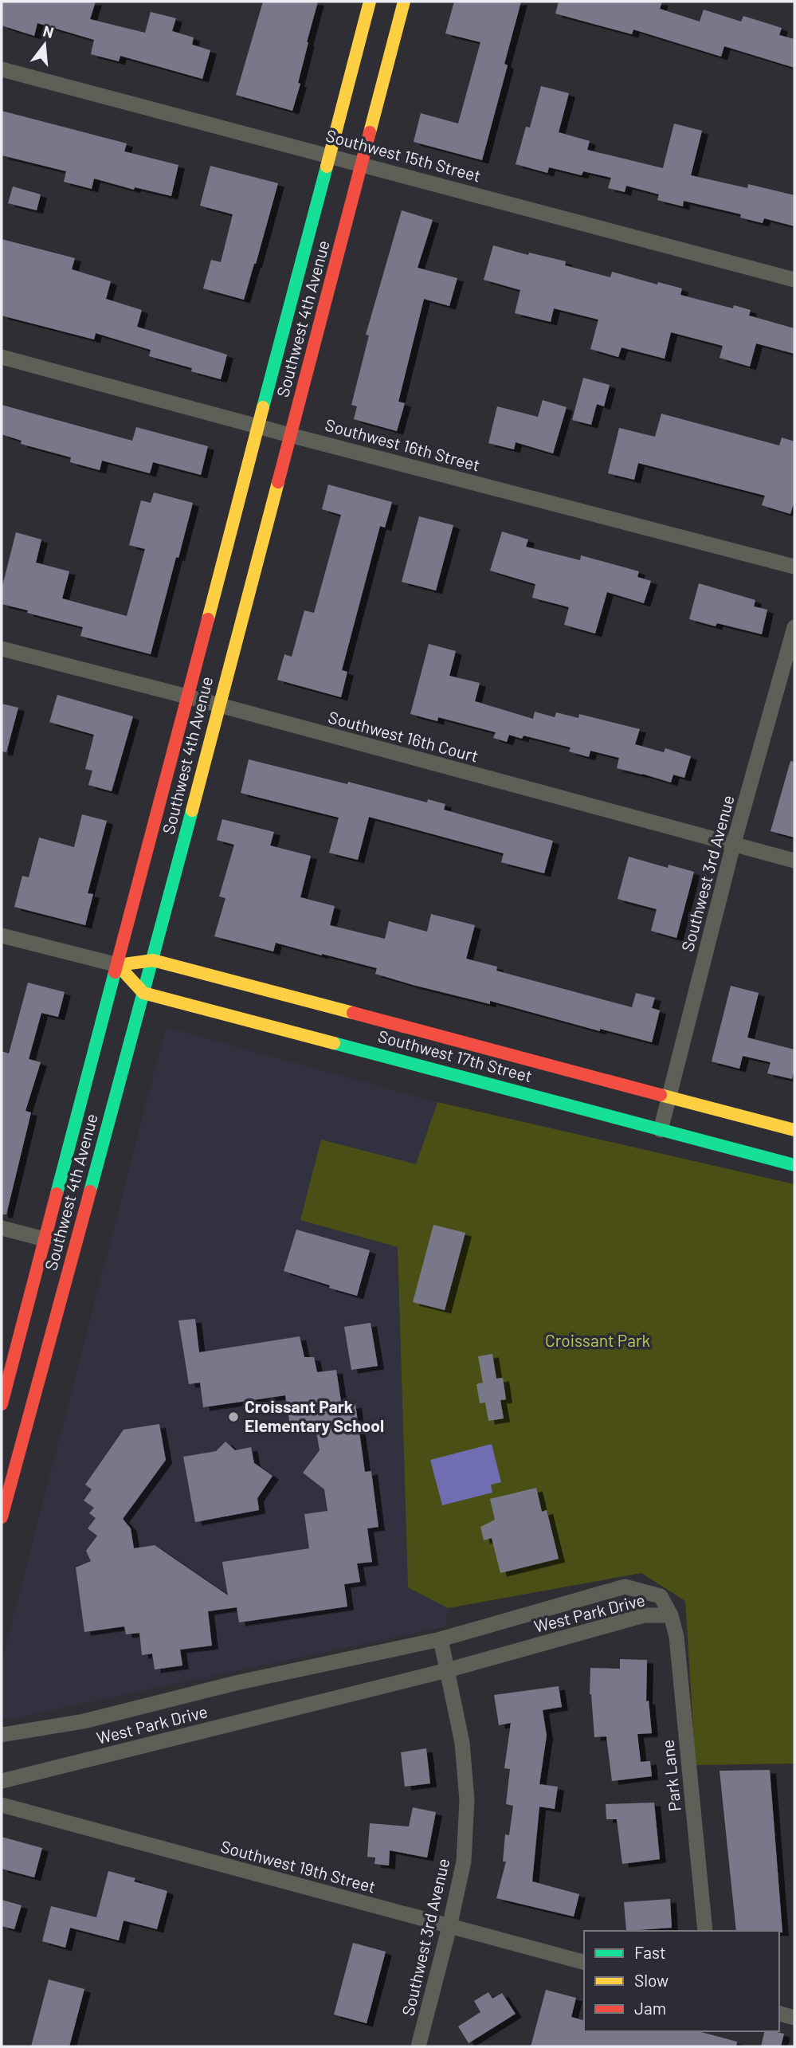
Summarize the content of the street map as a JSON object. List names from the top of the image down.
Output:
{
  "streets": {
    "main road": ["Southwest 4th Avenue", "Southwest 17th Street"],
    "street": [
      "Southwest 15th Street",
      "Southwest 16th Street",
      "Southwest 16th Court",
      "Southwest 3rd Avenue",
      "West Park Drive",
      "Park Lane",
      "Southwest 19th Street"
    ]
  },
  "crossings": [
    ["Southwest 15th Street", "Southwest 4th Avenue"],
    ["Southwest 4th Avenue", "Southwest 16th Street"],
    ["Southwest 4th Avenue", "Southwest 16th Court"],
    ["Southwest 4th Avenue", "Southwest 17th Street"],
    ["Southwest 16th Court", "Southwest 3rd Avenue"],
    ["Southwest 3rd Avenue", "Southwest 17th Street"],
    ["Southwest 3rd Avenue", "West Park Drive"],
    ["Southwest 3rd Avenue", "Southwest 19th Street"],
    ["West Park Drive", "Park Lane"]
  ],
  "parks": ["Croissant Park"],
  "places": ["Croissant Park Elementary School"],
  "legend": ["Fast", "Slow", "Jam"],
  "north": "top"
}
